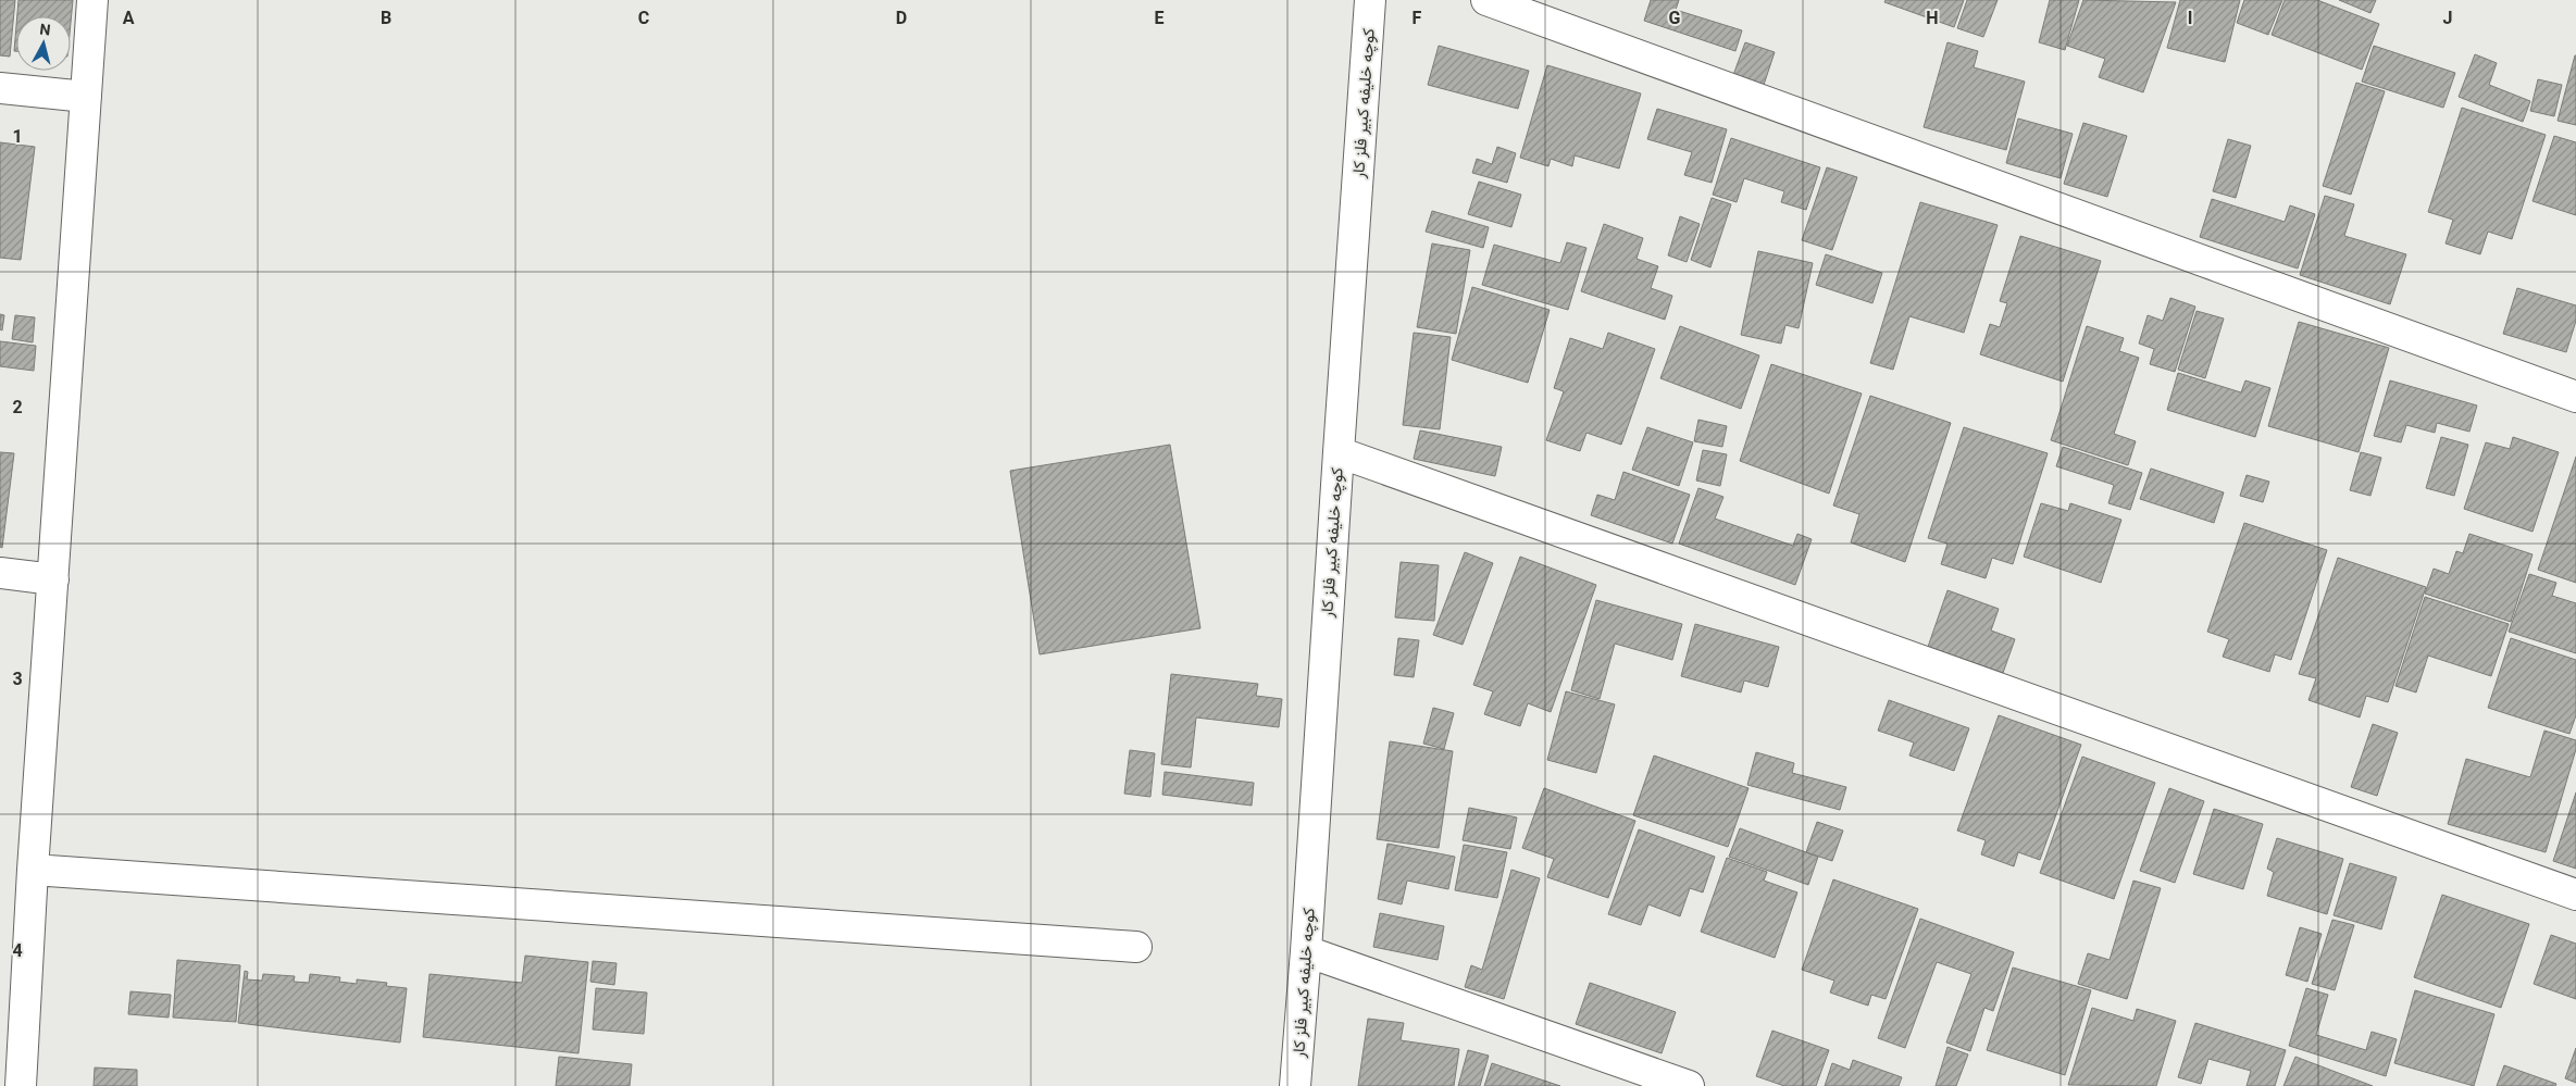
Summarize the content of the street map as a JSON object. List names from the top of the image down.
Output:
{
  "streets": {
    "street": ["کوچه خلیفه کبیر فلز کار"]
  },
  "north": "top",
  "grid": {
    "columns": [
      "A",
      "B",
      "C",
      "D",
      "E",
      "F",
      "G",
      "H",
      "I",
      "J"
    ],
    "rows": [
      "1",
      "2",
      "3",
      "4"
    ]
  }
}
